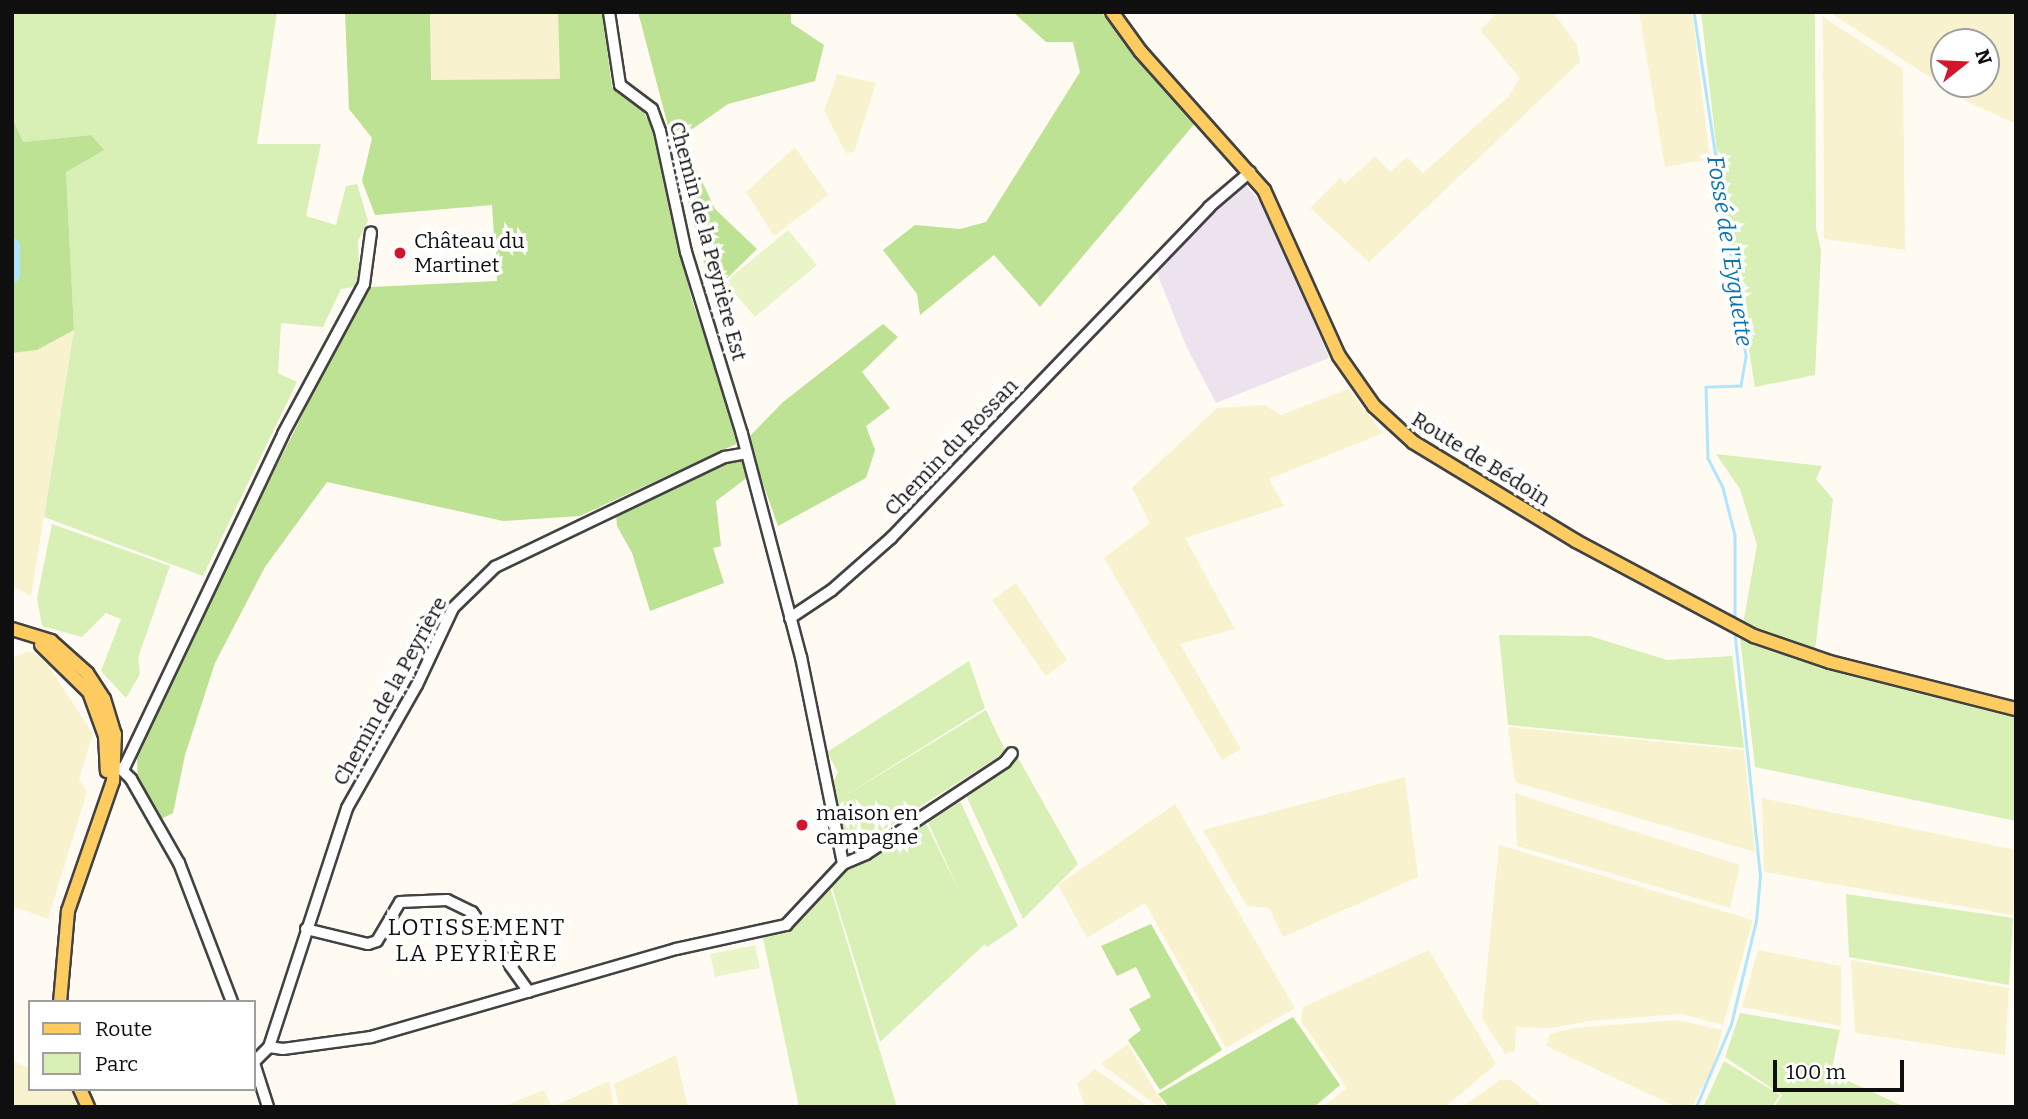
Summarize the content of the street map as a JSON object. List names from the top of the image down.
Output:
{
  "streets": {
    "main road": ["Route de Bédoin"],
    "street": ["Chemin de la Peyrière Est", "Chemin du Rossan", "Chemin de la Peyrière"]
  },
  "crossings": [
    ["Chemin de la Peyrière Est", "Chemin de la Peyrière"],
    ["Chemin du Rossan", "Route de Bédoin"]
  ],
  "districts": ["LOTISSEMENT LA PEYRIÈRE"],
  "water": ["Fossé de l'Eyguette"],
  "places": ["Château du Martinet", "maison en campagne"],
  "legend": ["Route", "Parc"],
  "scale_bar": "100 m",
  "north": "right"
}
